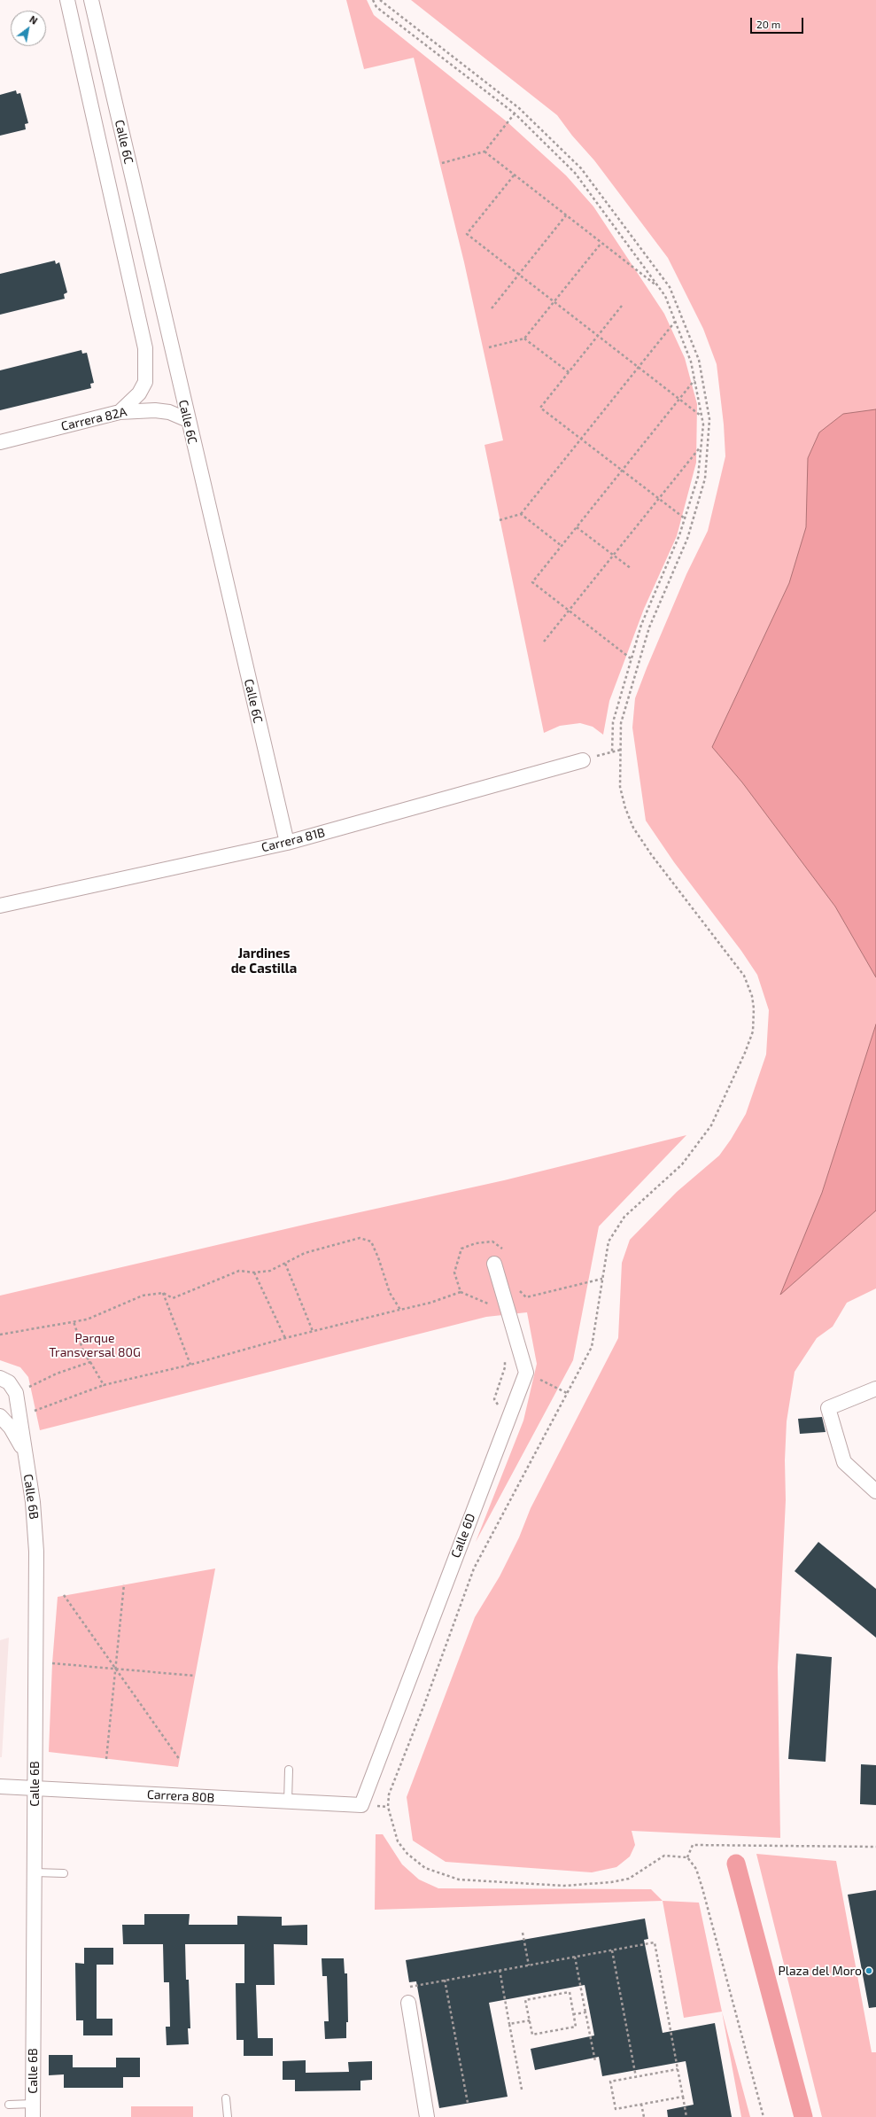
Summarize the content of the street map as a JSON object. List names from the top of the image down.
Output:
{
  "streets": {
    "street": [
      "Calle 6C",
      "Carrera 82A",
      "Carrera 81B",
      "Calle 6B",
      "Calle 6D",
      "Carrera 80B"
    ]
  },
  "crossings": [
    ["Calle 6C", "Carrera 82A"],
    ["Calle 6C", "Carrera 81B"],
    ["Calle 6B", "Carrera 80B"],
    ["Calle 6D", "Carrera 80B"]
  ],
  "districts": ["Jardines de Castilla"],
  "parks": ["Parque Transversal 80G"],
  "places": ["Plaza del Moro"],
  "scale_bar": "20 m",
  "north": "top right"
}
